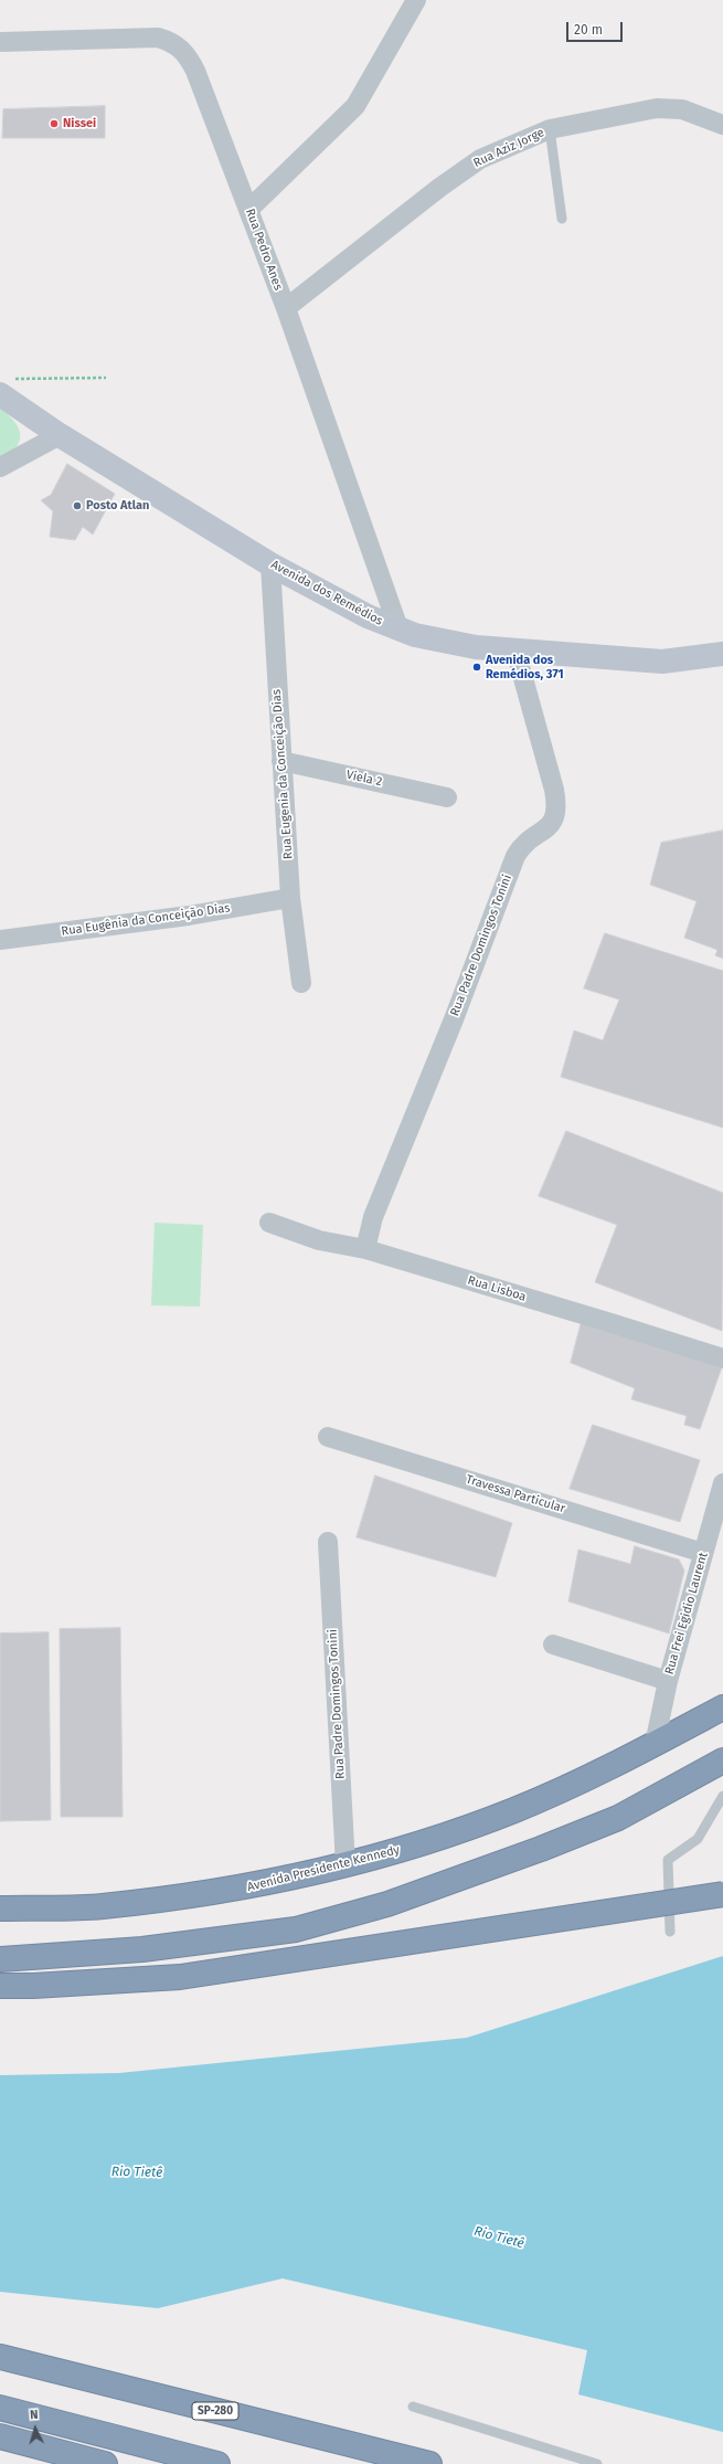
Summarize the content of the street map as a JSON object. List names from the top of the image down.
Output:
{
  "streets": {
    "highway": ["Avenida Presidente Kennedy", "SP-280"],
    "main road": ["Avenida dos Remédios"],
    "street": [
      "Rua Aziz Jorge",
      "Rua Pedro Anes",
      "Rua Eugenia da Conceição Dias",
      "Viela 2",
      "Rua Eugênia da Conceição Dias",
      "Rua Padre Domingos Tonini",
      "Rua Lisboa",
      "Travessa Particular",
      "Rua Frei Egidio Laurent"
    ]
  },
  "crossings": [
    ["Rua Aziz Jorge", "Rua Pedro Anes"],
    ["Rua Pedro Anes", "Avenida dos Remédios"],
    ["Avenida dos Remédios", "Rua Eugenia da Conceição Dias"],
    ["Avenida dos Remédios", "Rua Padre Domingos Tonini"],
    ["Rua Eugenia da Conceição Dias", "Viela 2"],
    ["Rua Eugenia da Conceição Dias", "Rua Eugênia da Conceição Dias"],
    ["Rua Padre Domingos Tonini", "Rua Lisboa"],
    ["Rua Padre Domingos Tonini", "Avenida Presidente Kennedy"],
    ["Travessa Particular", "Rua Frei Egidio Laurent"],
    ["Rua Frei Egidio Laurent", "Avenida Presidente Kennedy"]
  ],
  "water": ["Rio Tietê"],
  "places": ["Nissei", "Posto Atlan", "Avenida dos Remédios, 371"],
  "scale_bar": "20 m",
  "north": "top"
}
